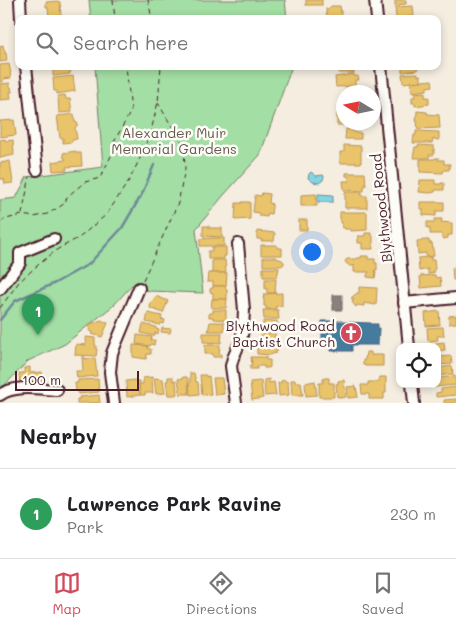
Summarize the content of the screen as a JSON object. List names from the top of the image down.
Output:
{
  "streets": {
    "street": ["Blythwood Road"]
  },
  "parks": ["Alexander Muir Memorial Gardens"],
  "places": {
    "church": ["Blythwood Road Baptist Church"]
  },
  "scale_bar": "100 m",
  "north": "left",
  "page": {
    "search": "Search here",
    "pins": "1",
    "scale": "100 m",
    "heading": "Nearby",
    "list": [
      {
        "mark": "1",
        "name": "Lawrence Park Ravine",
        "note": "Park",
        "value": "230 m"
      }
    ],
    "nav": ["Map", "Directions", "Saved"]
  }
}
